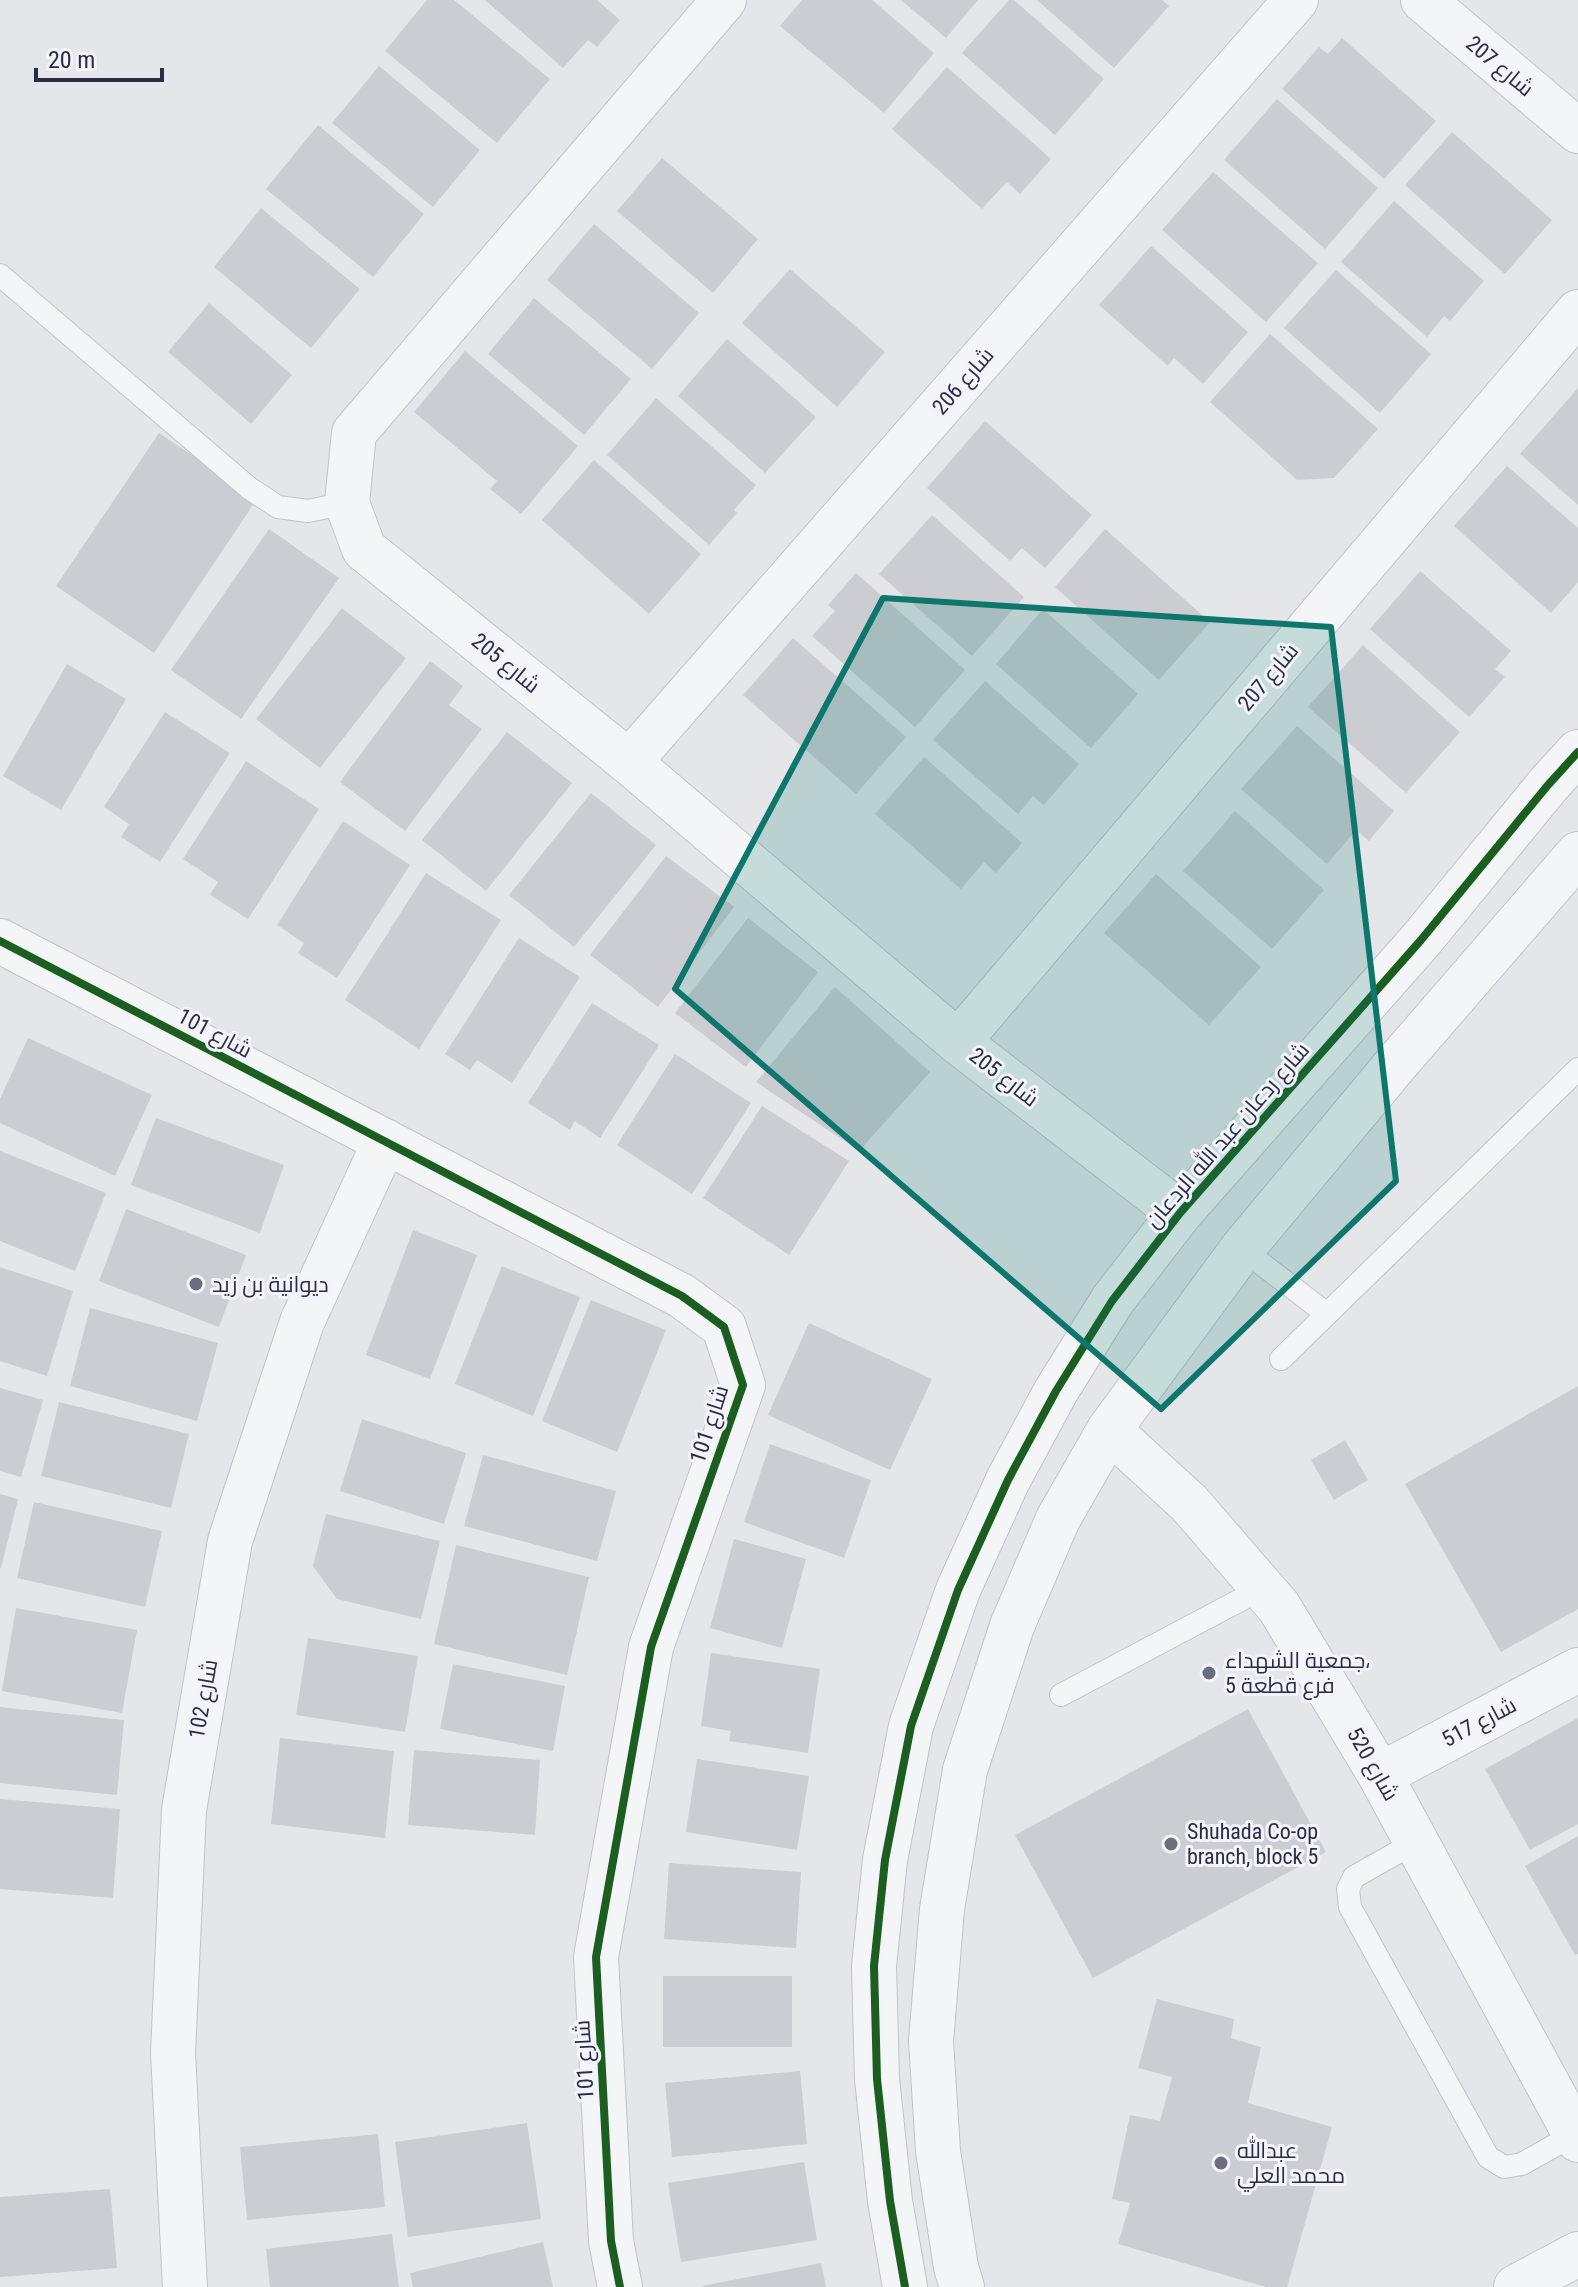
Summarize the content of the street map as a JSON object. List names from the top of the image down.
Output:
{
  "streets": {
    "street": [
      "شارع 207",
      "شارع 206",
      "شارع 205",
      "شارع 101",
      "شارع ردعان عبد الله الردعان",
      "شارع 102",
      "شارع 517",
      "شارع 520"
    ]
  },
  "crossings": [
    ["شارع 207", "شارع 205"],
    ["شارع 206", "شارع 205"],
    ["شارع 205", "شارع ردعان عبد الله الردعان"],
    ["شارع 101", "شارع 102"],
    ["شارع 517", "شارع 520"]
  ],
  "places": [
    "ديوانية بن زيد",
    "جمعية الشهداء، فرع قطعة 5",
    "Shuhada Co-op branch, block 5",
    "عبدالله محمد العلي"
  ],
  "scale_bar": "20 m"
}
